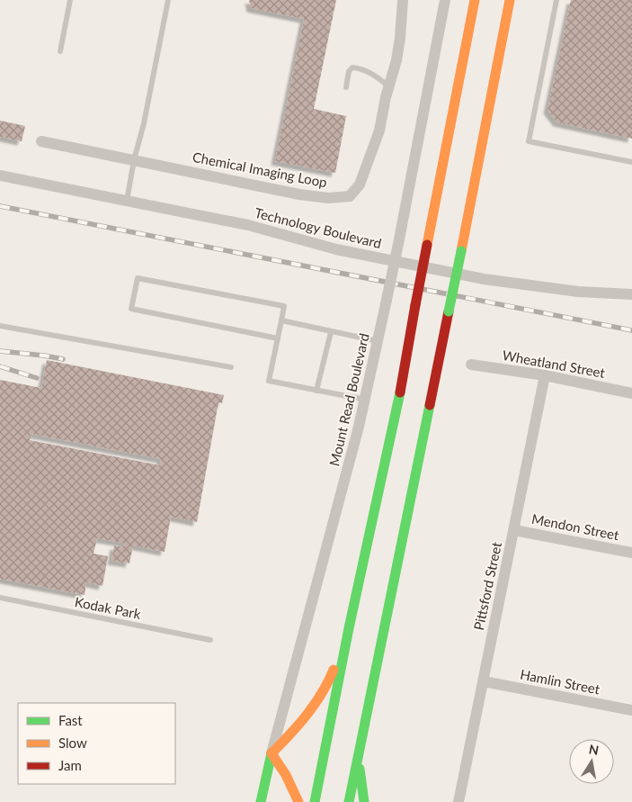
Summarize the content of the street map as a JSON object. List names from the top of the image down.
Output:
{
  "streets": {
    "main road": ["Mount Read Boulevard"],
    "street": [
      "Chemical Imaging Loop",
      "Technology Boulevard",
      "Wheatland Street",
      "Mendon Street",
      "Pittsford Street",
      "Hamlin Street"
    ],
    "lane": ["Kodak Park"]
  },
  "crossings": [
    ["Wheatland Street", "Pittsford Street"],
    ["Mendon Street", "Pittsford Street"],
    ["Pittsford Street", "Hamlin Street"]
  ],
  "legend": ["Fast", "Slow", "Jam"],
  "north": "top"
}
